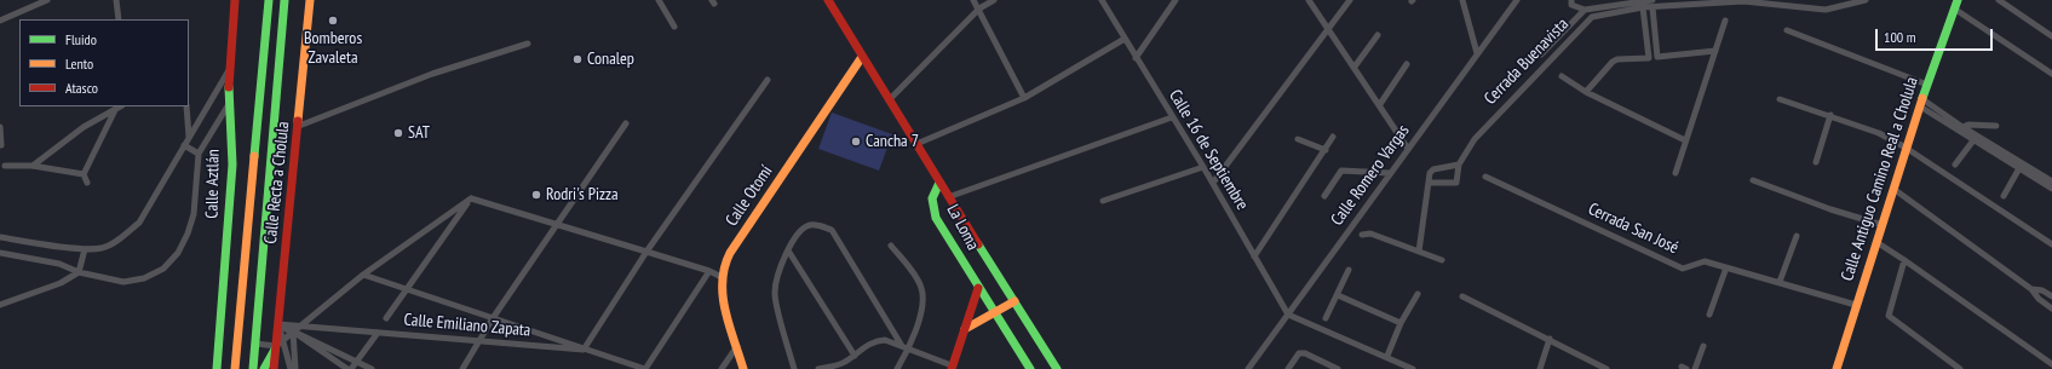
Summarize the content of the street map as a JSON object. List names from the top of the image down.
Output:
{
  "streets": {
    "main road": [
      "Calle Antiguo Camino Real a Cholula",
      "Calle Recta a Cholula",
      "Calle Aztlán",
      "Calle Otomí",
      "La Loma"
    ],
    "street": [
      "Cerrada Buenavista",
      "Calle 16 de Septiembre",
      "Calle Romero Vargas",
      "Cerrada San José",
      "Calle Emiliano Zapata"
    ]
  },
  "crossings": [
    ["Calle 16 de Septiembre", "Calle Romero Vargas"],
    ["Calle Antiguo Camino Real a Cholula", "Cerrada San José"],
    ["Calle Recta a Cholula", "Calle Emiliano Zapata"]
  ],
  "places": [
    "Bomberos Zavaleta",
    "Conalep",
    "SAT",
    "Cancha 7",
    "Rodri's Pizza"
  ],
  "legend": ["Fluido", "Lento", "Atasco"],
  "scale_bar": "100 m"
}
